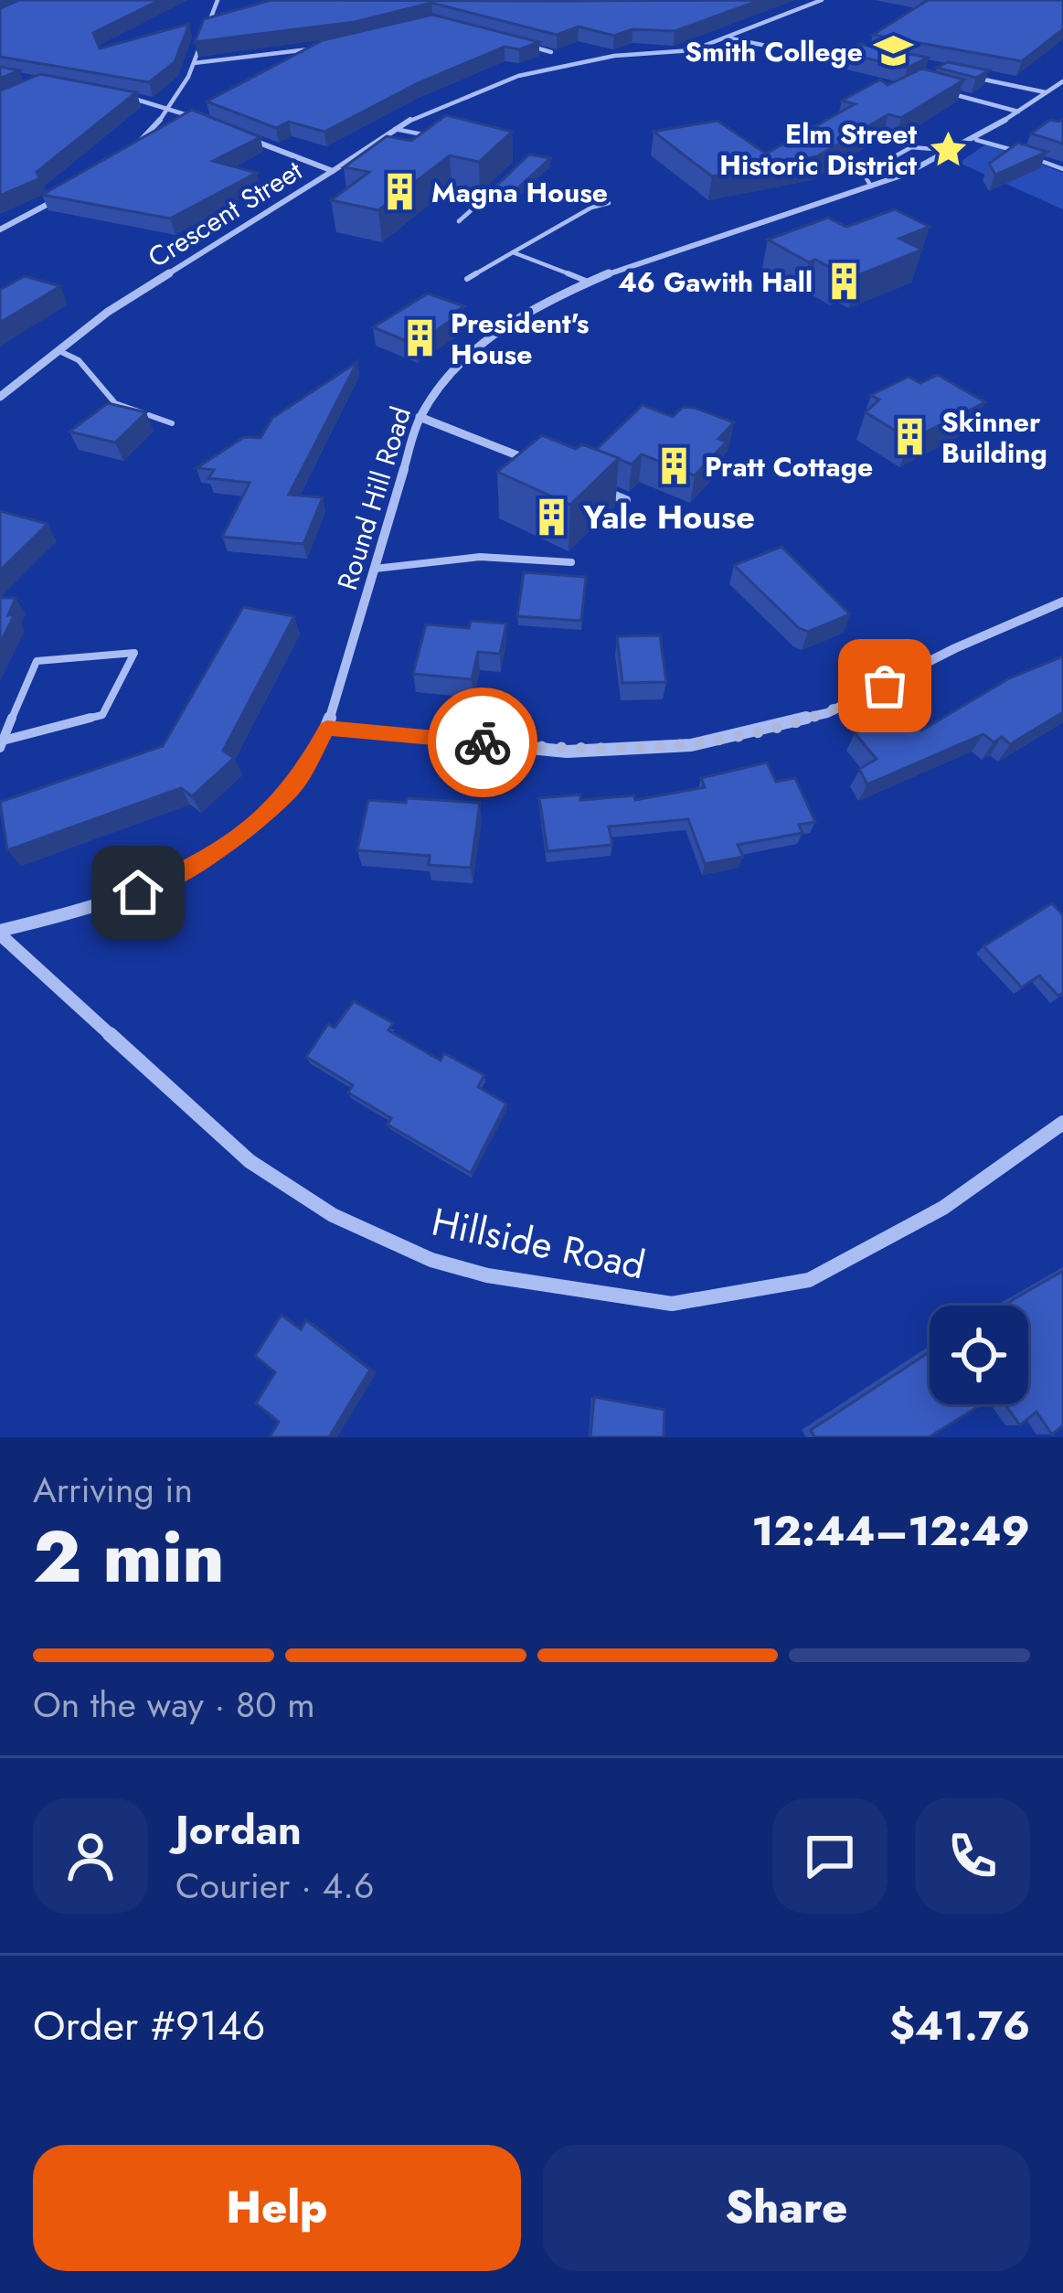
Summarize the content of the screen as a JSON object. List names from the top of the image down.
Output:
{
  "streets": {
    "street": ["Crescent Street", "Round Hill Road", "Hillside Road"]
  },
  "crossings": [
    ["Round Hill Road", "Hillside Road"]
  ],
  "places": {
    "school or university": ["Smith College"],
    "place": ["Elm Street Historic District"],
    "building": [
      "Magna House",
      "46 Gawith Hall",
      "President's House",
      "Skinner Building",
      "Pratt Cottage",
      "Yale House"
    ]
  },
  "page": {
    "heading": ["2 min", "Arriving in", "12:44–12:49"],
    "panel": [
      "Jordan",
      "Courier · 4.6",
      "Order #9146",
      "$41.76"
    ],
    "bar": "On the way · 80 m",
    "buttons": ["Help", "Share"]
  }
}
